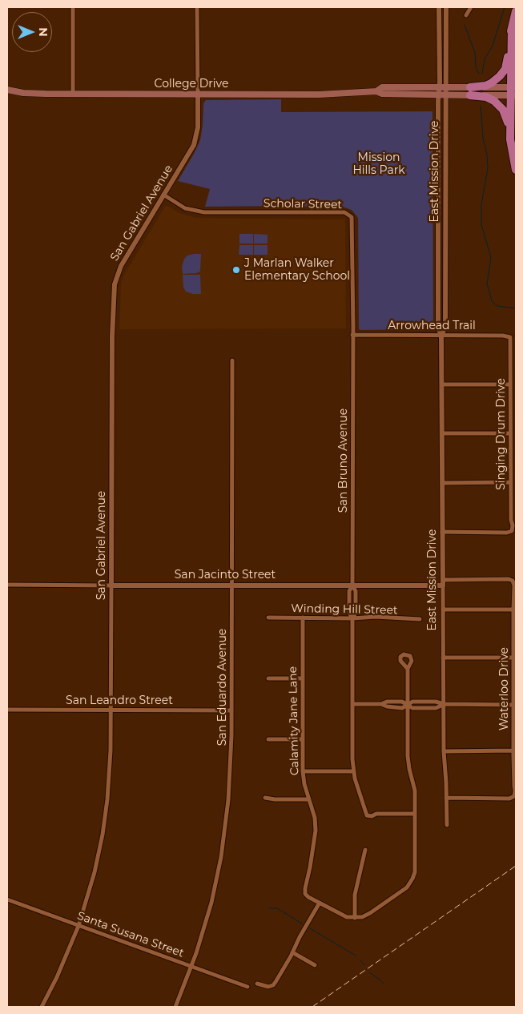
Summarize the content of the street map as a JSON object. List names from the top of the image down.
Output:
{
  "streets": {
    "main road": ["College Drive"],
    "street": [
      "East Mission Drive",
      "Scholar Street",
      "San Gabriel Avenue",
      "Arrowhead Trail",
      "Singing Drum Drive",
      "San Bruno Avenue",
      "San Jacinto Street",
      "Winding Hill Street",
      "San Eduardo Avenue",
      "Waterloo Drive",
      "San Leandro Street",
      "Calamity Jane Lane",
      "Santa Susana Street"
    ]
  },
  "crossings": [
    ["College Drive", "East Mission Drive"],
    ["College Drive", "San Gabriel Avenue"],
    ["East Mission Drive", "Arrowhead Trail"],
    ["East Mission Drive", "Singing Drum Drive"],
    ["East Mission Drive", "San Jacinto Street"],
    ["East Mission Drive", "Waterloo Drive"],
    ["Scholar Street", "San Gabriel Avenue"],
    ["Scholar Street", "Arrowhead Trail"],
    ["Scholar Street", "San Bruno Avenue"],
    ["San Gabriel Avenue", "San Jacinto Street"],
    ["San Gabriel Avenue", "San Leandro Street"],
    ["San Gabriel Avenue", "Santa Susana Street"],
    ["Arrowhead Trail", "Singing Drum Drive"],
    ["Arrowhead Trail", "San Bruno Avenue"],
    ["San Bruno Avenue", "San Jacinto Street"],
    ["San Bruno Avenue", "Winding Hill Street"],
    ["San Jacinto Street", "San Eduardo Avenue"],
    ["San Jacinto Street", "Waterloo Drive"],
    ["Winding Hill Street", "Calamity Jane Lane"],
    ["San Eduardo Avenue", "San Leandro Street"],
    ["San Eduardo Avenue", "Santa Susana Street"]
  ],
  "parks": ["Mission Hills Park"],
  "places": ["J Marlan Walker Elementary School"],
  "north": "right"
}
